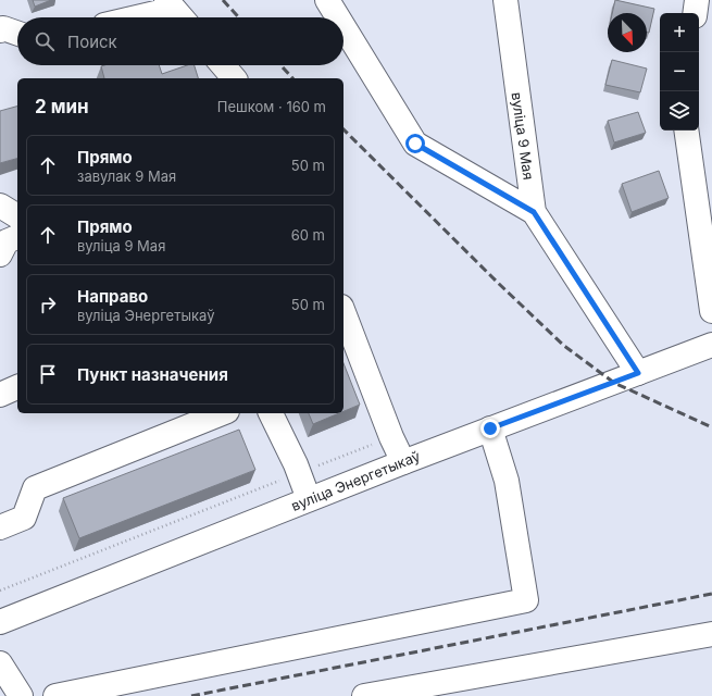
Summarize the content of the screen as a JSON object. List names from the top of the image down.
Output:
{
  "streets": {
    "street": ["вуліца 9 Мая", "вуліца Энергетыкаў"]
  },
  "crossings": [
    ["вуліца 9 Мая", "вуліца Энергетыкаў"]
  ],
  "north": "bottom right",
  "page": {
    "map_buttons": ["+", "−"],
    "search": "Поиск",
    "heading": ["2 мин", "Пешком · 160 m"],
    "list": [
      ["Прямо", "завулак 9 Мая", "50 m"],
      ["Прямо", "вуліца 9 Мая", "60 m"],
      ["Направо", "вуліца Энергетыкаў", "50 m"],
      "Пункт назначения"
    ]
  }
}
